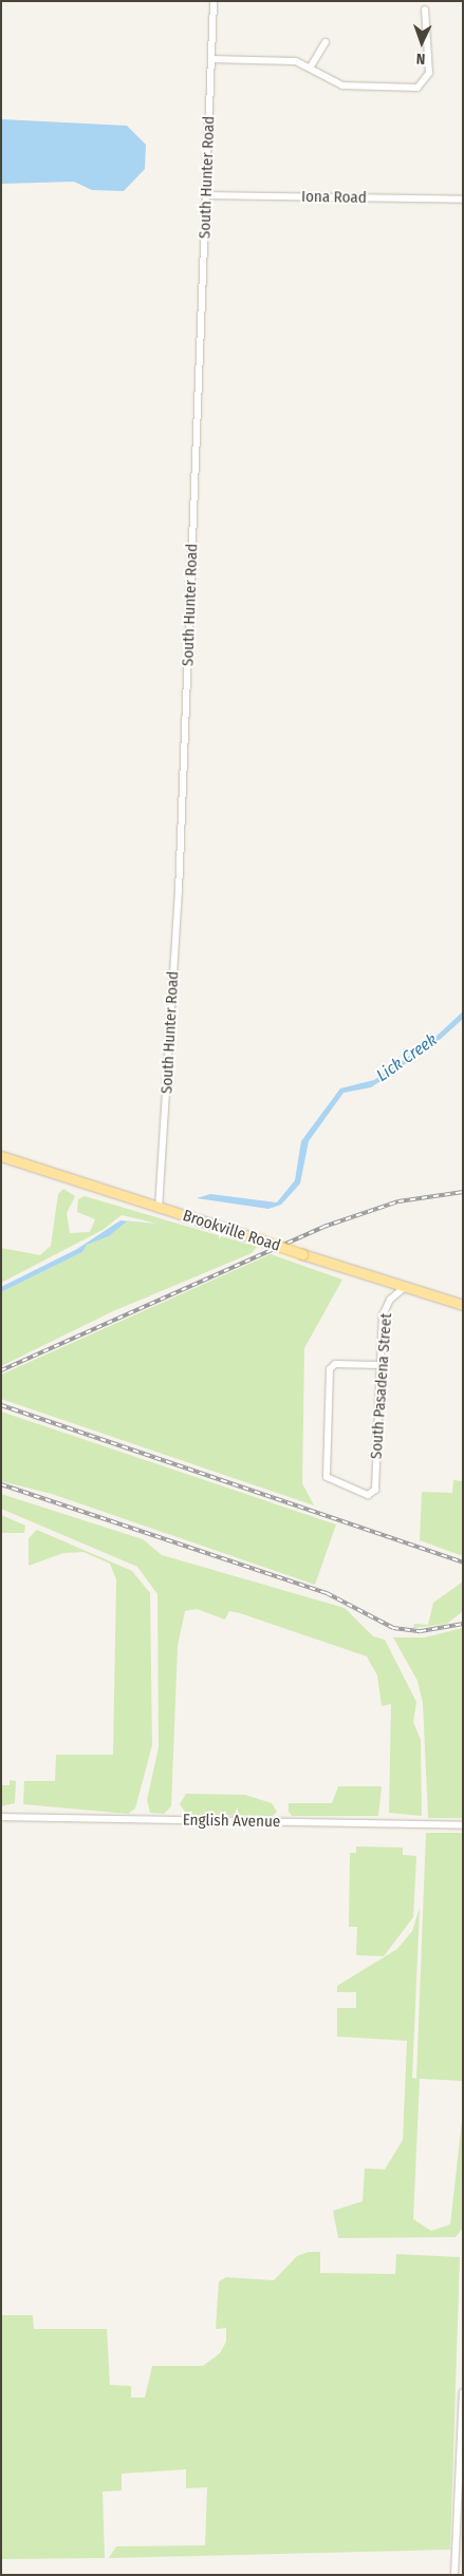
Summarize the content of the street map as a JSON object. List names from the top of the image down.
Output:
{
  "streets": {
    "main road": ["Brookville Road"],
    "street": [
      "South Hunter Road",
      "Iona Road",
      "South Pasadena Street",
      "English Avenue"
    ]
  },
  "crossings": [
    ["South Hunter Road", "Iona Road"],
    ["South Hunter Road", "Brookville Road"],
    ["Brookville Road", "South Pasadena Street"]
  ],
  "water": ["Lick Creek"],
  "north": "bottom"
}
